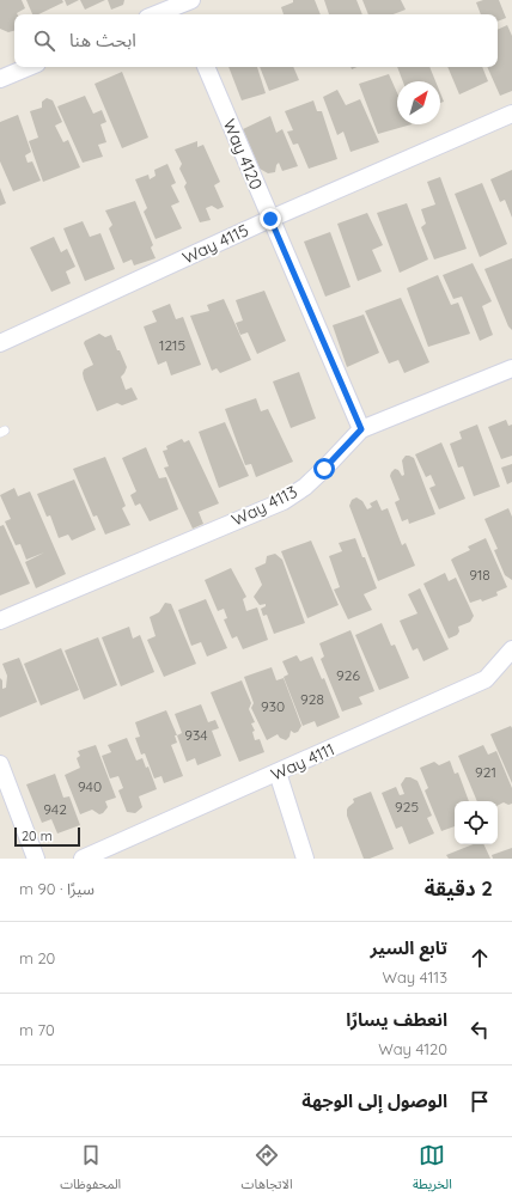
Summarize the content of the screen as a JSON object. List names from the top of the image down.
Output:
{
  "streets": {
    "street": [
      "Way 4120",
      "Way 4115",
      "Way 4113",
      "Way 4111"
    ]
  },
  "crossings": [
    ["Way 4120", "Way 4115"],
    ["Way 4120", "Way 4113"]
  ],
  "house_numbers": [
    "1215",
    "918",
    "926",
    "928",
    "930",
    "934",
    "921",
    "940",
    "925",
    "942"
  ],
  "scale_bar": "20 m",
  "north": "top right",
  "page": {
    "search": "ابحث هنا",
    "scale": "20 m",
    "heading": ["2 دقيقة", "سيرًا · 90 m"],
    "list": [
      ["تابع السير", "Way 4113", "20 m"],
      ["انعطف يسارًا", "Way 4120", "70 m"],
      "الوصول إلى الوجهة"
    ],
    "nav": ["الخريطة", "الاتجاهات", "المحفوظات"]
  }
}
